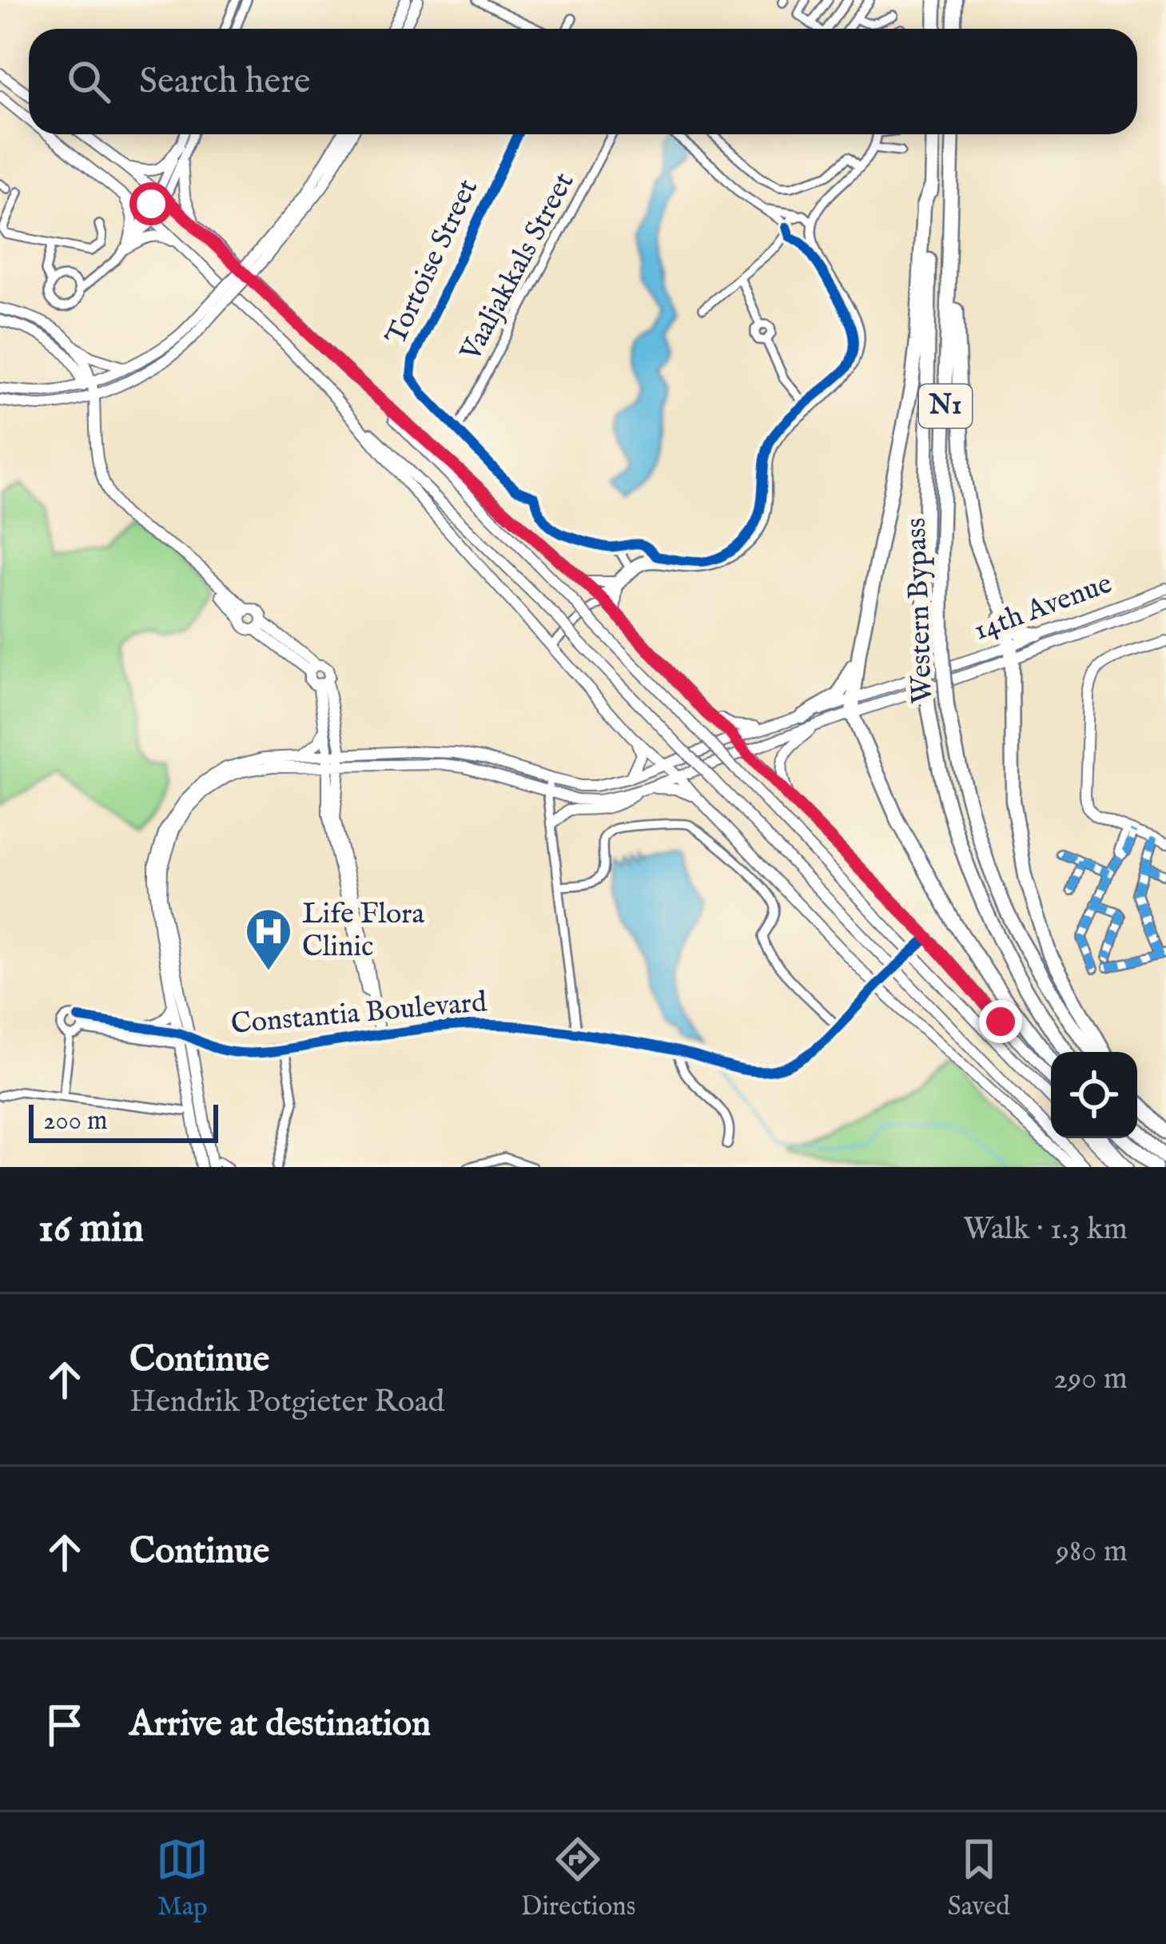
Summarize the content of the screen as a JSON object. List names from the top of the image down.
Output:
{
  "streets": {
    "highway": ["N1", "Western Bypass"],
    "main road": ["14th Avenue", "Constantia Boulevard"],
    "street": ["Tortoise Street", "Vaaljakkals Street"]
  },
  "crossings": [
    ["Tortoise Street", "Vaaljakkals Street"]
  ],
  "places": {
    "hospital": ["Life Flora Clinic"]
  },
  "scale_bar": "200 m",
  "page": {
    "search": "Search here",
    "scale": "200 m",
    "heading": ["16 min", "Walk · 1.3 km"],
    "list": [
      ["Continue", "Hendrik Potgieter Road", "290 m"],
      ["Continue", "980 m"],
      "Arrive at destination"
    ],
    "nav": ["Map", "Directions", "Saved"]
  }
}
